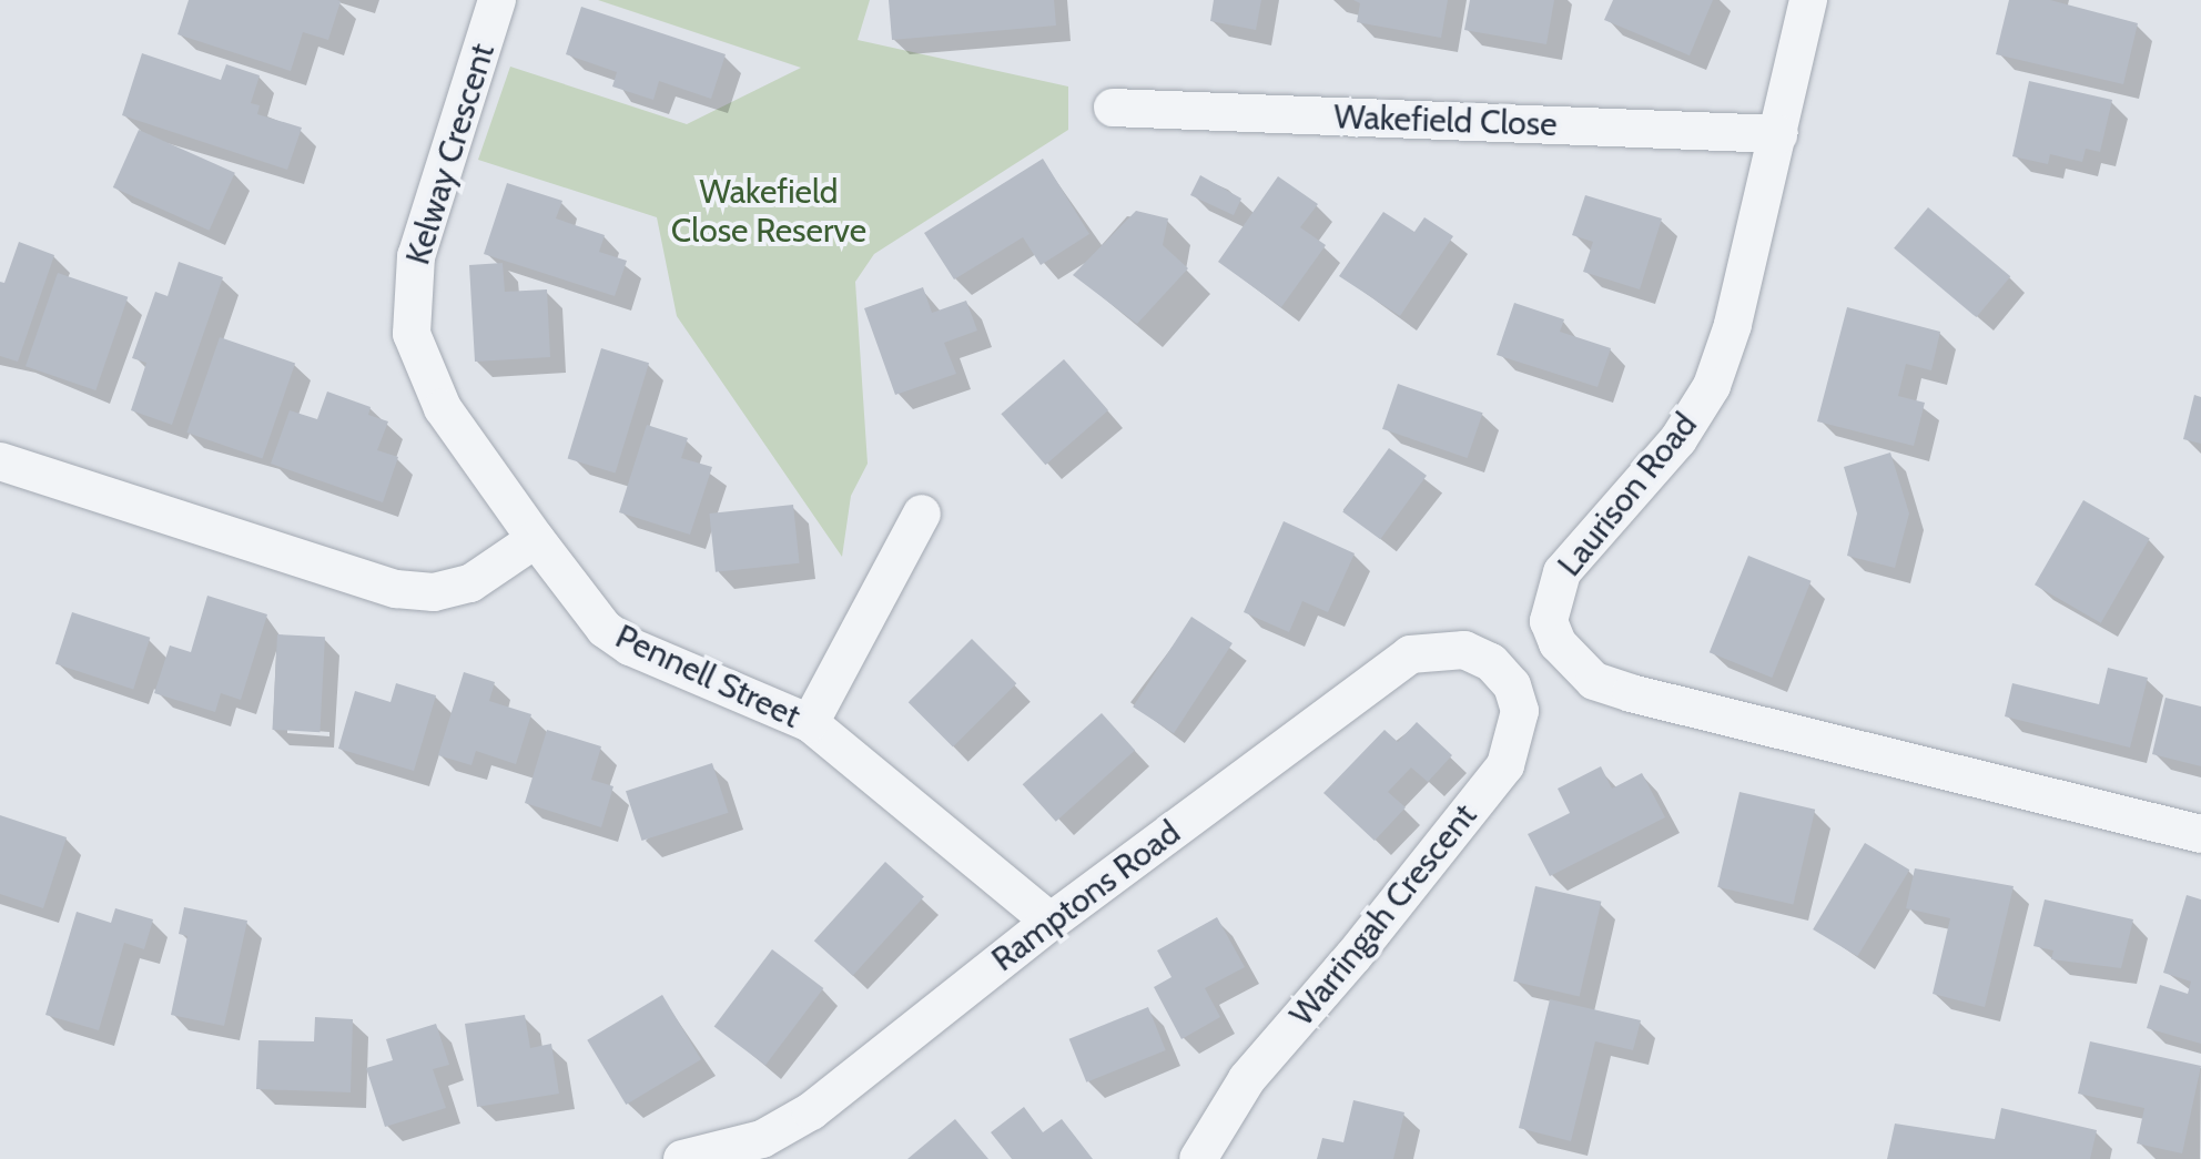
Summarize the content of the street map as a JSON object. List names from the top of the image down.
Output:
{
  "streets": {
    "street": [
      "Wakefield Close",
      "Kelway Crescent",
      "Laurison Road",
      "Pennell Street",
      "Ramptons Road",
      "Warringah Crescent"
    ]
  },
  "crossings": [
    ["Wakefield Close", "Laurison Road"],
    ["Kelway Crescent", "Pennell Street"],
    ["Pennell Street", "Ramptons Road"],
    ["Ramptons Road", "Warringah Crescent"]
  ],
  "parks": ["Wakefield Close Reserve"]
}
